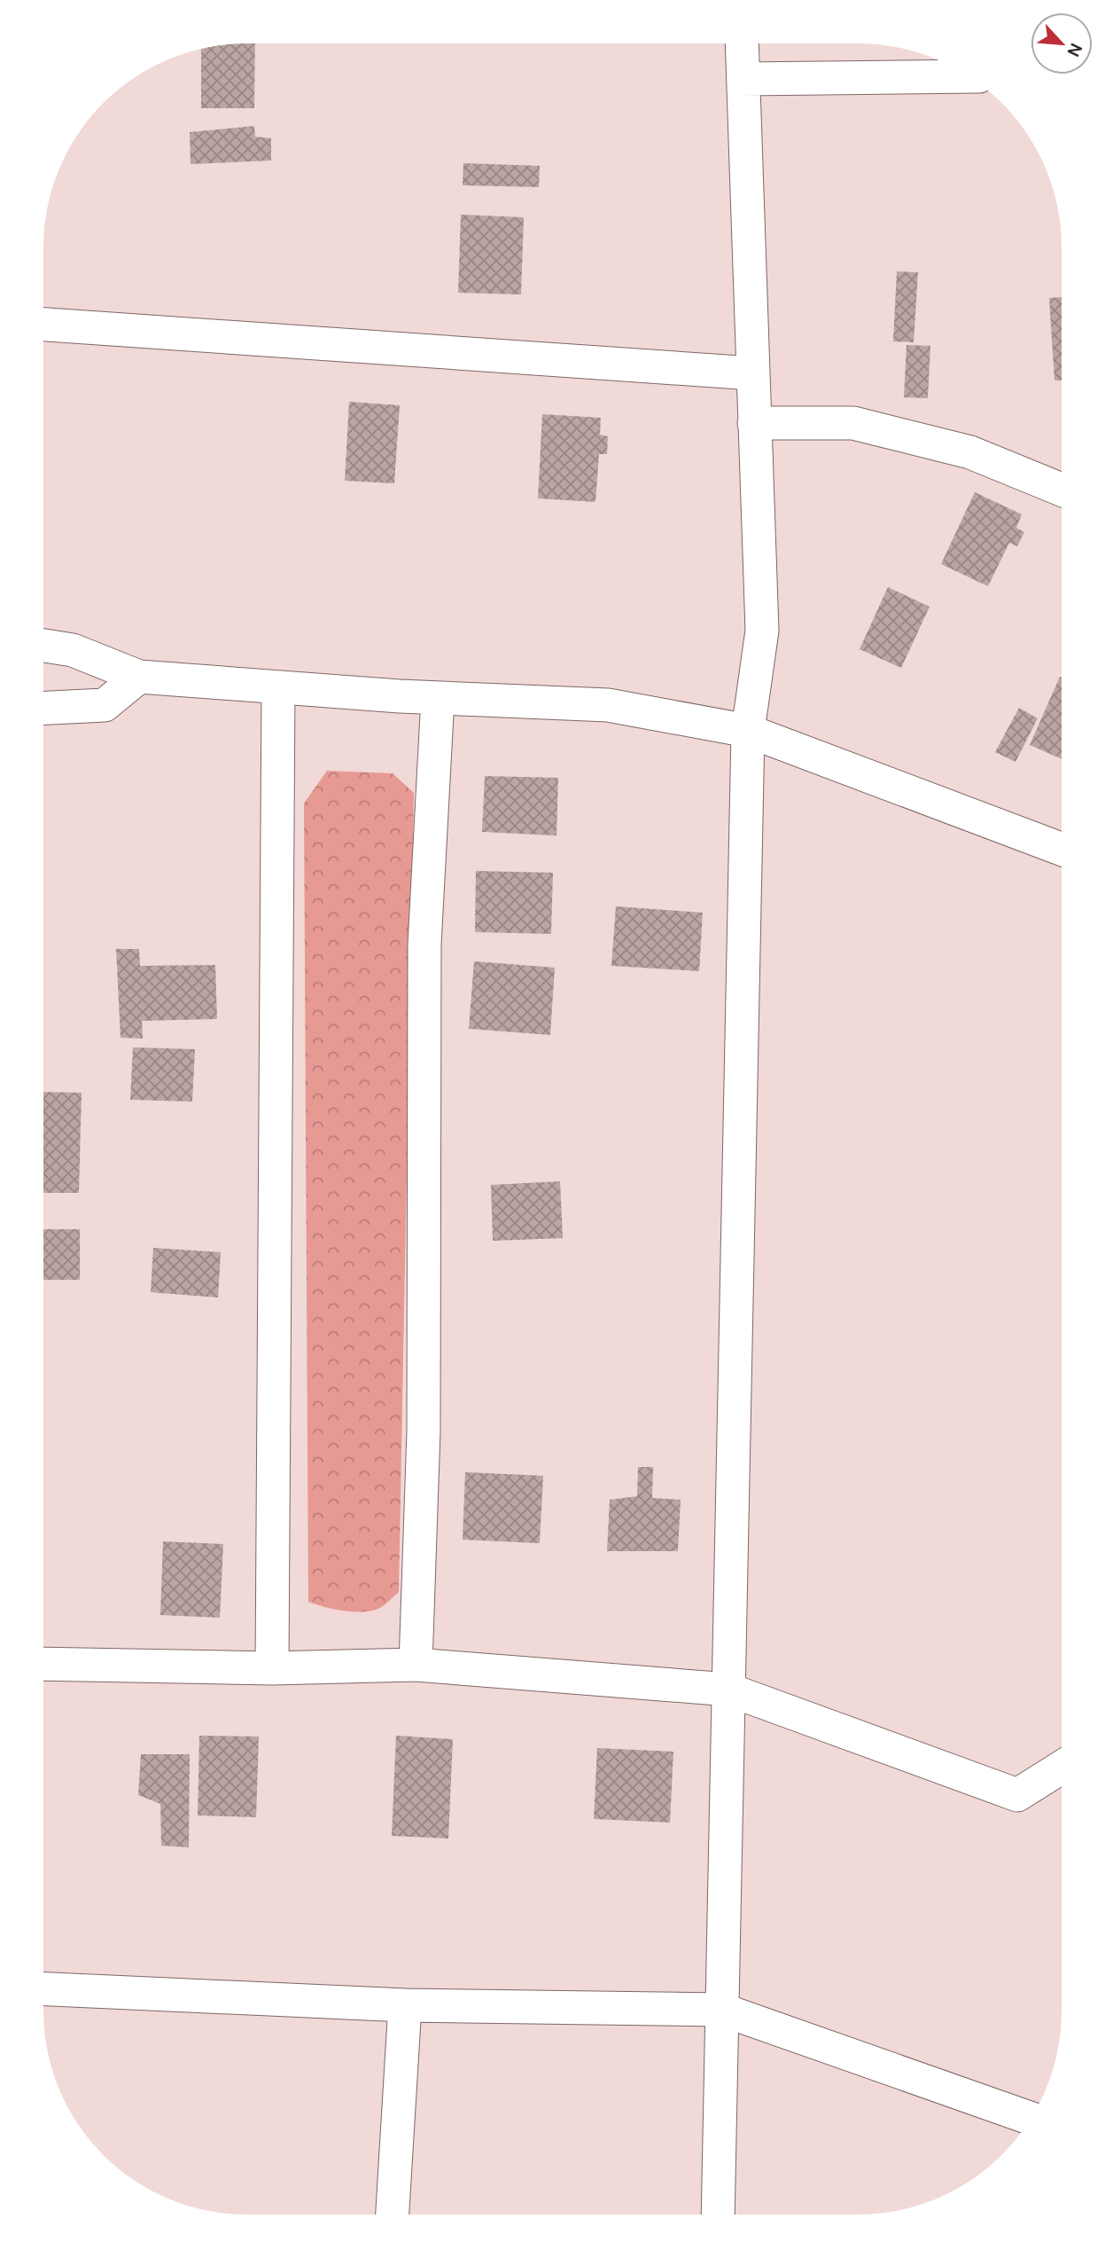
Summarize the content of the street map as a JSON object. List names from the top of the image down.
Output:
{
  "north": "bottom right"
}
